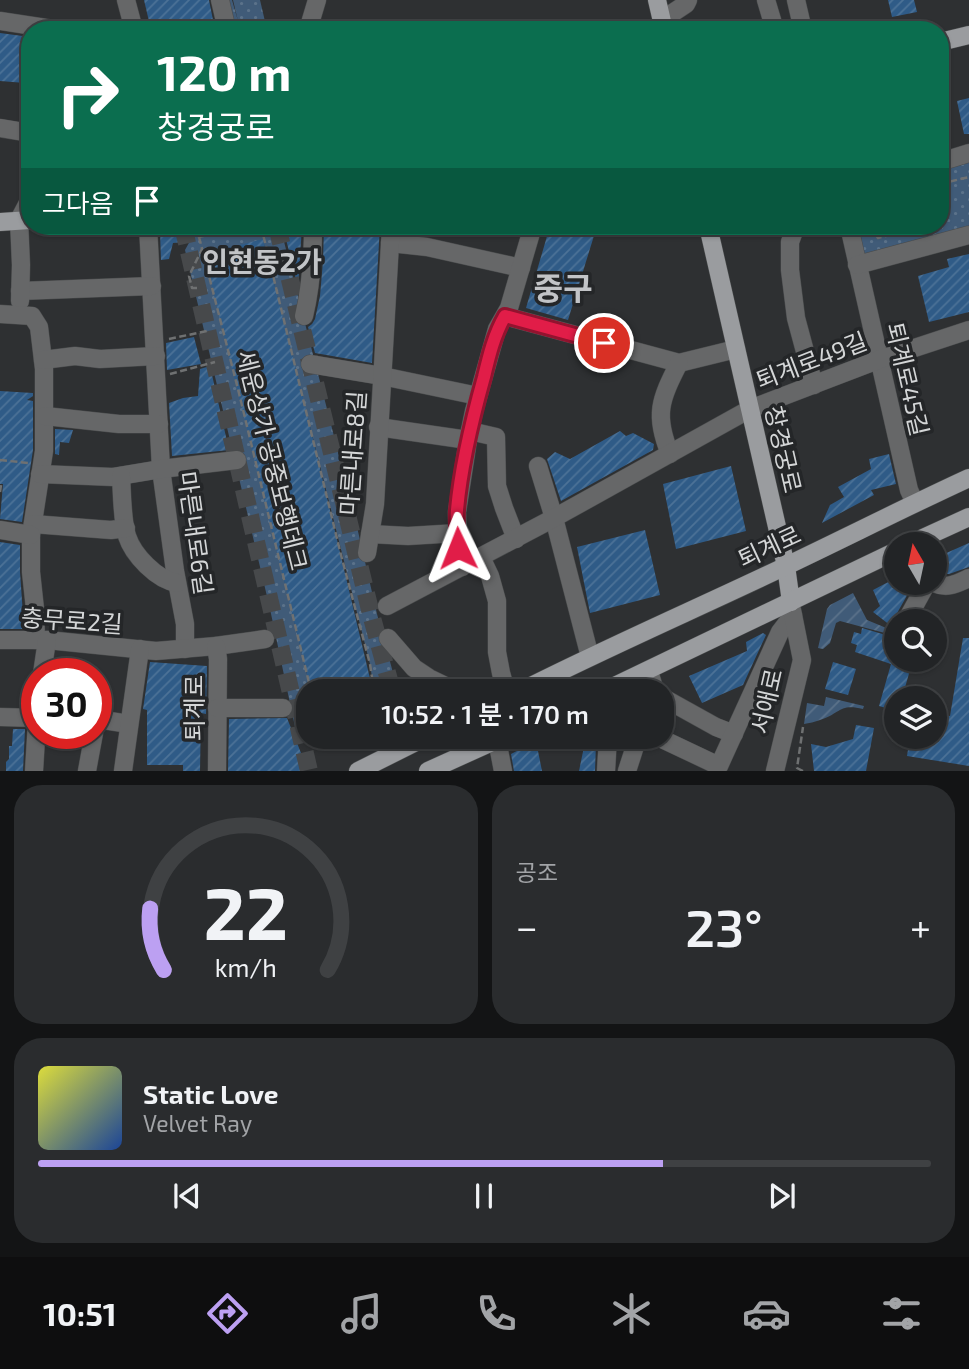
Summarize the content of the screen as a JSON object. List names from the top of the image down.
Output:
{
  "streets": {
    "main road": ["창경궁로", "퇴계로"],
    "street": [
      "퇴계로49길",
      "퇴계로45길",
      "마른내로8길",
      "마른내로6길",
      "충무로2길",
      "서애로"
    ],
    "path": ["세운상가 공중보행데크"]
  },
  "crossings": [
    ["퇴계로49길", "퇴계로45길"],
    ["퇴계로49길", "창경궁로"],
    ["퇴계로45길", "퇴계로"],
    ["창경궁로", "퇴계로"],
    ["창경궁로", "서애로"],
    ["마른내로6길", "충무로2길"],
    ["퇴계로", "충무로2길"]
  ],
  "districts": ["인현동2가", "중구"],
  "north": "top",
  "page": {
    "turn": ["120 m", "창경궁로"],
    "then": "그다음",
    "limit": "30",
    "trip": "10:52 · 1 분 · 170 m",
    "tile": "공조",
    "heat": ["−", "23°", "+"],
    "song": ["Static Love", "Velvet Ray"],
    "tabs": "10:51",
    "gauge": ["22", "km/h"]
  }
}
